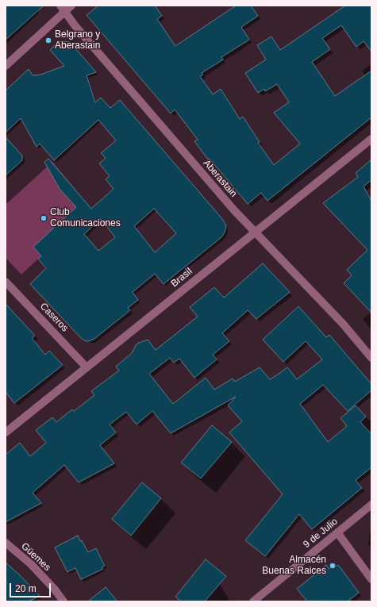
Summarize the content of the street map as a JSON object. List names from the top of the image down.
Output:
{
  "streets": {
    "street": [
      "Aberastain",
      "Brasil",
      "Caseros",
      "9 de Julio",
      "Güemes"
    ]
  },
  "crossings": [
    ["Aberastain", "Brasil"],
    ["Brasil", "Caseros"]
  ],
  "places": ["Belgrano y Aberastain", "Club Comunicaciones", "Almacén Buenas Raices"],
  "scale_bar": "20 m"
}
